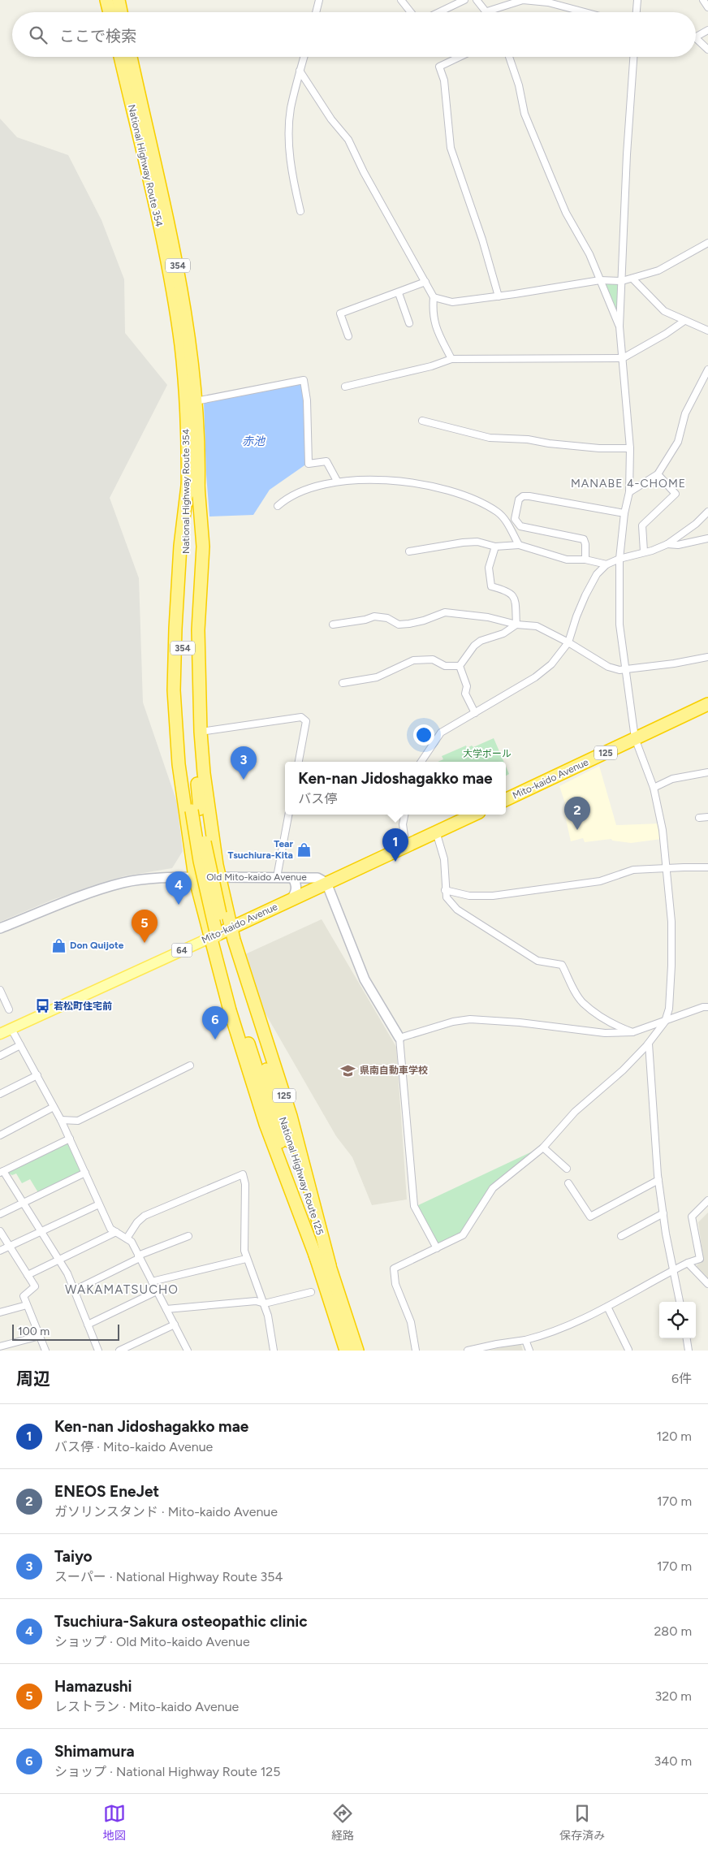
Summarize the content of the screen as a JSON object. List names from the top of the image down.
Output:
{
  "streets": {
    "highway": [
      "National Highway Route 354",
      "354",
      "125",
      "Mito-kaido Avenue",
      "National Highway Route 125"
    ],
    "main road": ["64"],
    "street": ["Old Mito-kaido Avenue"]
  },
  "crossings": [
    ["National Highway Route 354", "125"],
    ["National Highway Route 354", "Mito-kaido Avenue"],
    ["National Highway Route 354", "National Highway Route 125"],
    ["125", "Mito-kaido Avenue"],
    ["125", "National Highway Route 125"],
    ["Mito-kaido Avenue", "Old Mito-kaido Avenue"],
    ["Mito-kaido Avenue", "National Highway Route 125"]
  ],
  "districts": ["MANABE 4-CHOME", "WAKAMATSUCHO"],
  "water": ["赤池"],
  "parks": ["大学ボール"],
  "places": {
    "shop": ["Tear Tsuchiura-Kita", "Don Quijote"],
    "bus stop": ["若松町住宅前"],
    "school or university": ["県南自動車学校"]
  },
  "scale_bar": "100 m",
  "page": {
    "search": "ここで検索",
    "pins": [
      "3",
      "2",
      "1",
      "4",
      "5",
      "6"
    ],
    "popup": ["Ken-nan Jidoshagakko mae", "バス停"],
    "scale": "100 m",
    "heading": ["周辺", "6件"],
    "list": [
      {
        "mark": "1",
        "name": "Ken-nan Jidoshagakko mae",
        "note": "バス停 · Mito-kaido Avenue",
        "value": "120 m"
      },
      {
        "mark": "2",
        "name": "ENEOS EneJet",
        "note": "ガソリンスタンド · Mito-kaido Avenue",
        "value": "170 m"
      },
      {
        "mark": "3",
        "name": "Taiyo",
        "note": "スーパー · National Highway Route 354",
        "value": "170 m"
      },
      {
        "mark": "4",
        "name": "Tsuchiura-Sakura osteopathic clinic",
        "note": "ショップ · Old Mito-kaido Avenue",
        "value": "280 m"
      },
      {
        "mark": "5",
        "name": "Hamazushi",
        "note": "レストラン · Mito-kaido Avenue",
        "value": "320 m"
      },
      {
        "mark": "6",
        "name": "Shimamura",
        "note": "ショップ · National Highway Route 125",
        "value": "340 m"
      }
    ],
    "nav": ["地図", "経路", "保存済み"]
  }
}
